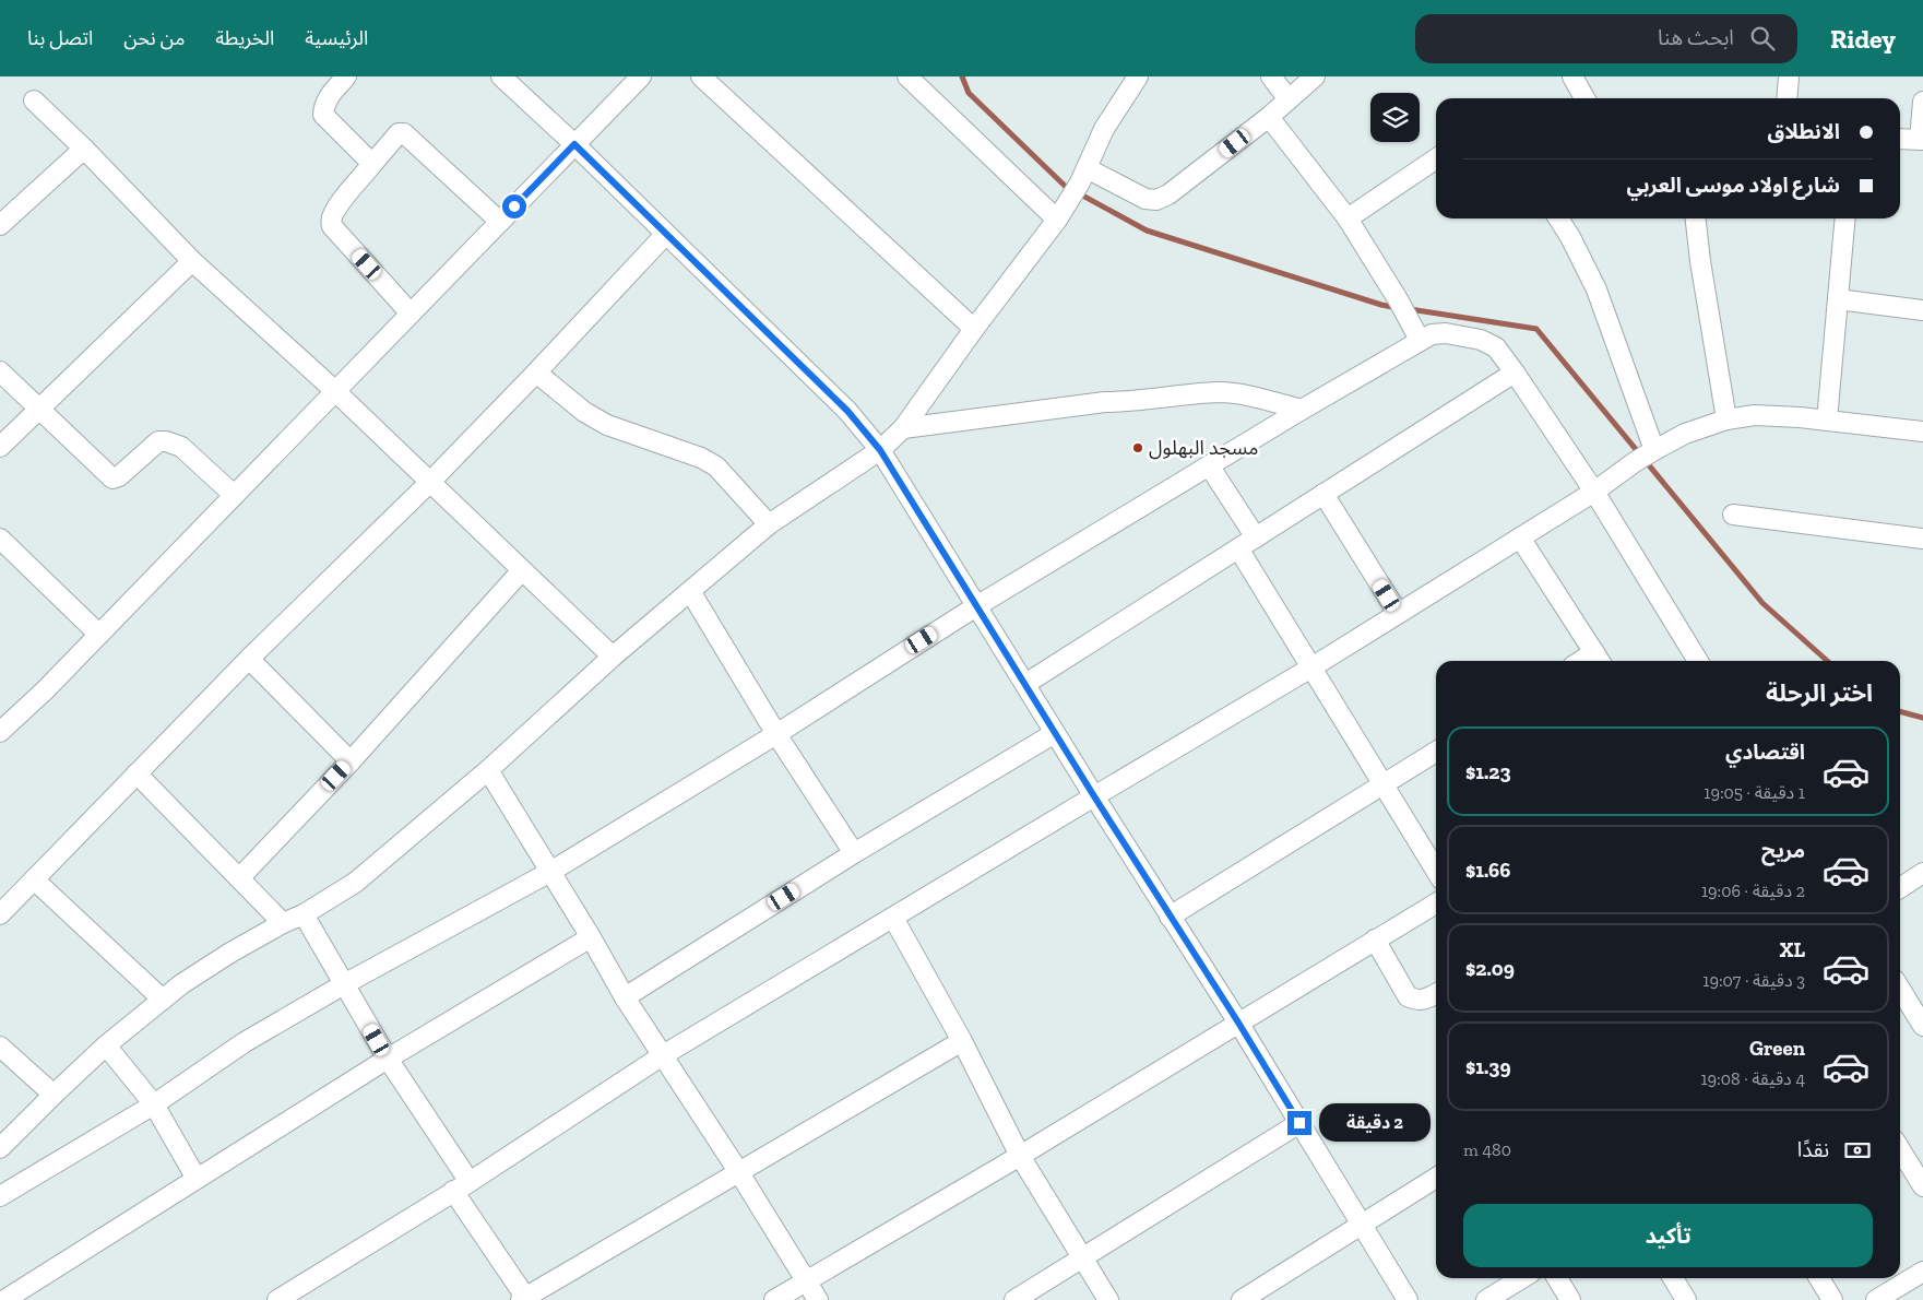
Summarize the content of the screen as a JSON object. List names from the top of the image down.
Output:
{
  "places": ["مسجد البهلول"],
  "page": {
    "header": "Ridey",
    "search": "ابحث هنا",
    "nav": [
      "الرئيسية",
      "الخريطة",
      "من نحن",
      "اتصل بنا"
    ],
    "banner": ["الانطلاق", "شارع اولاد موسى العربي"],
    "heading": "اختر الرحلة",
    "list": [
      {
        "name": "اقتصادي",
        "note": "1 دقيقة · 19:05",
        "value": "$1.23"
      },
      {
        "name": "مريح",
        "note": "2 دقيقة · 19:06",
        "value": "$1.66"
      },
      {
        "name": "XL",
        "note": "3 دقيقة · 19:07",
        "value": "$2.09"
      },
      {
        "name": "Green",
        "note": "4 دقيقة · 19:08",
        "value": "$1.39"
      }
    ],
    "bubble": "2 دقيقة",
    "pay": ["نقدًا", "480 m"],
    "buttons": "تأكيد"
  }
}
